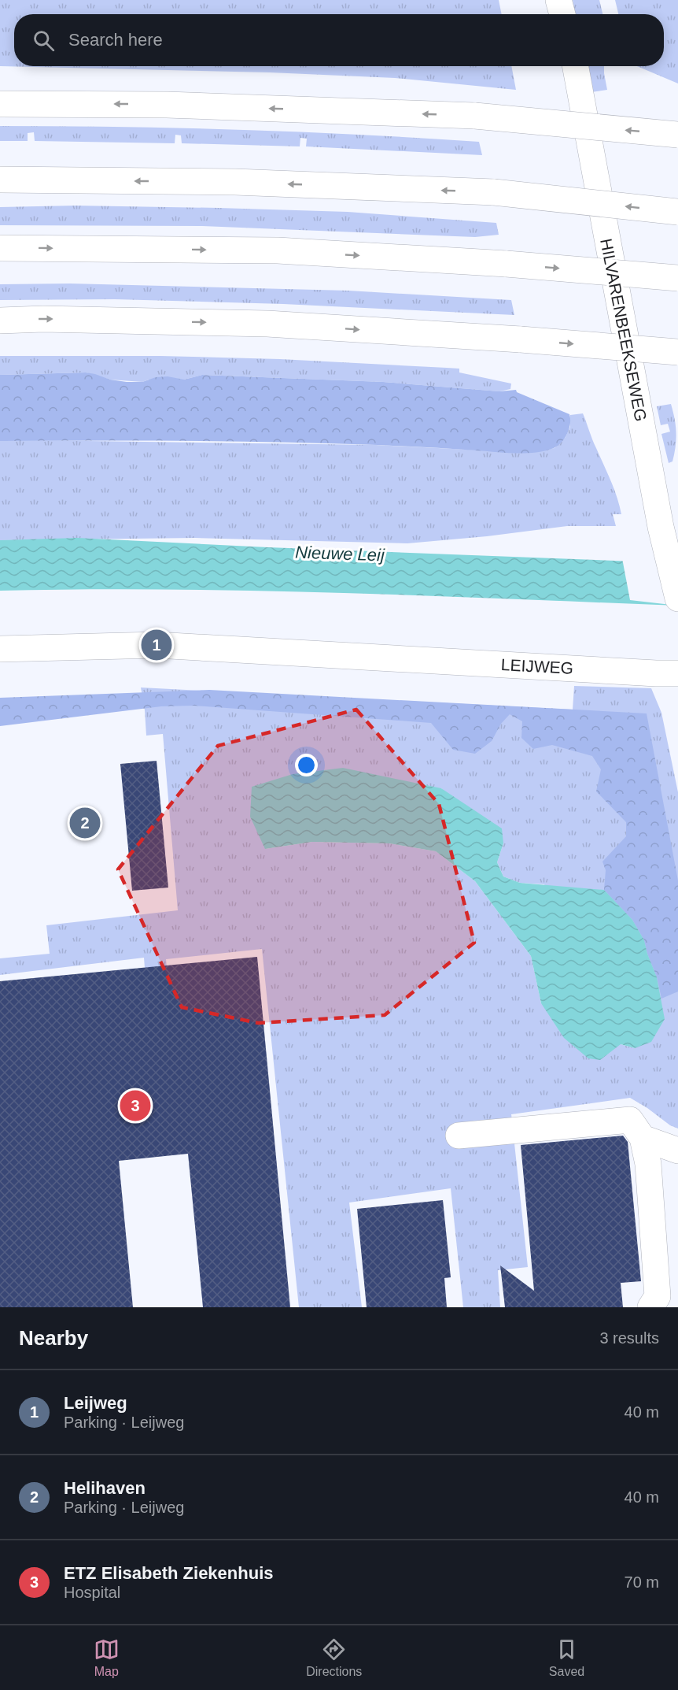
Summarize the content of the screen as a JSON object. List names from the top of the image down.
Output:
{
  "streets": {
    "main road": ["HILVARENBEEKSEWEG", "LEIJWEG"]
  },
  "water": ["Nieuwe Leij"],
  "page": {
    "search": "Search here",
    "pins": ["1", "2", "3"],
    "heading": ["Nearby", "3 results"],
    "list": [
      {
        "mark": "1",
        "name": "Leijweg",
        "note": "Parking · Leijweg",
        "value": "40 m"
      },
      {
        "mark": "2",
        "name": "Helihaven",
        "note": "Parking · Leijweg",
        "value": "40 m"
      },
      {
        "mark": "3",
        "name": "ETZ Elisabeth Ziekenhuis",
        "note": "Hospital",
        "value": "70 m"
      }
    ],
    "nav": ["Map", "Directions", "Saved"]
  }
}
